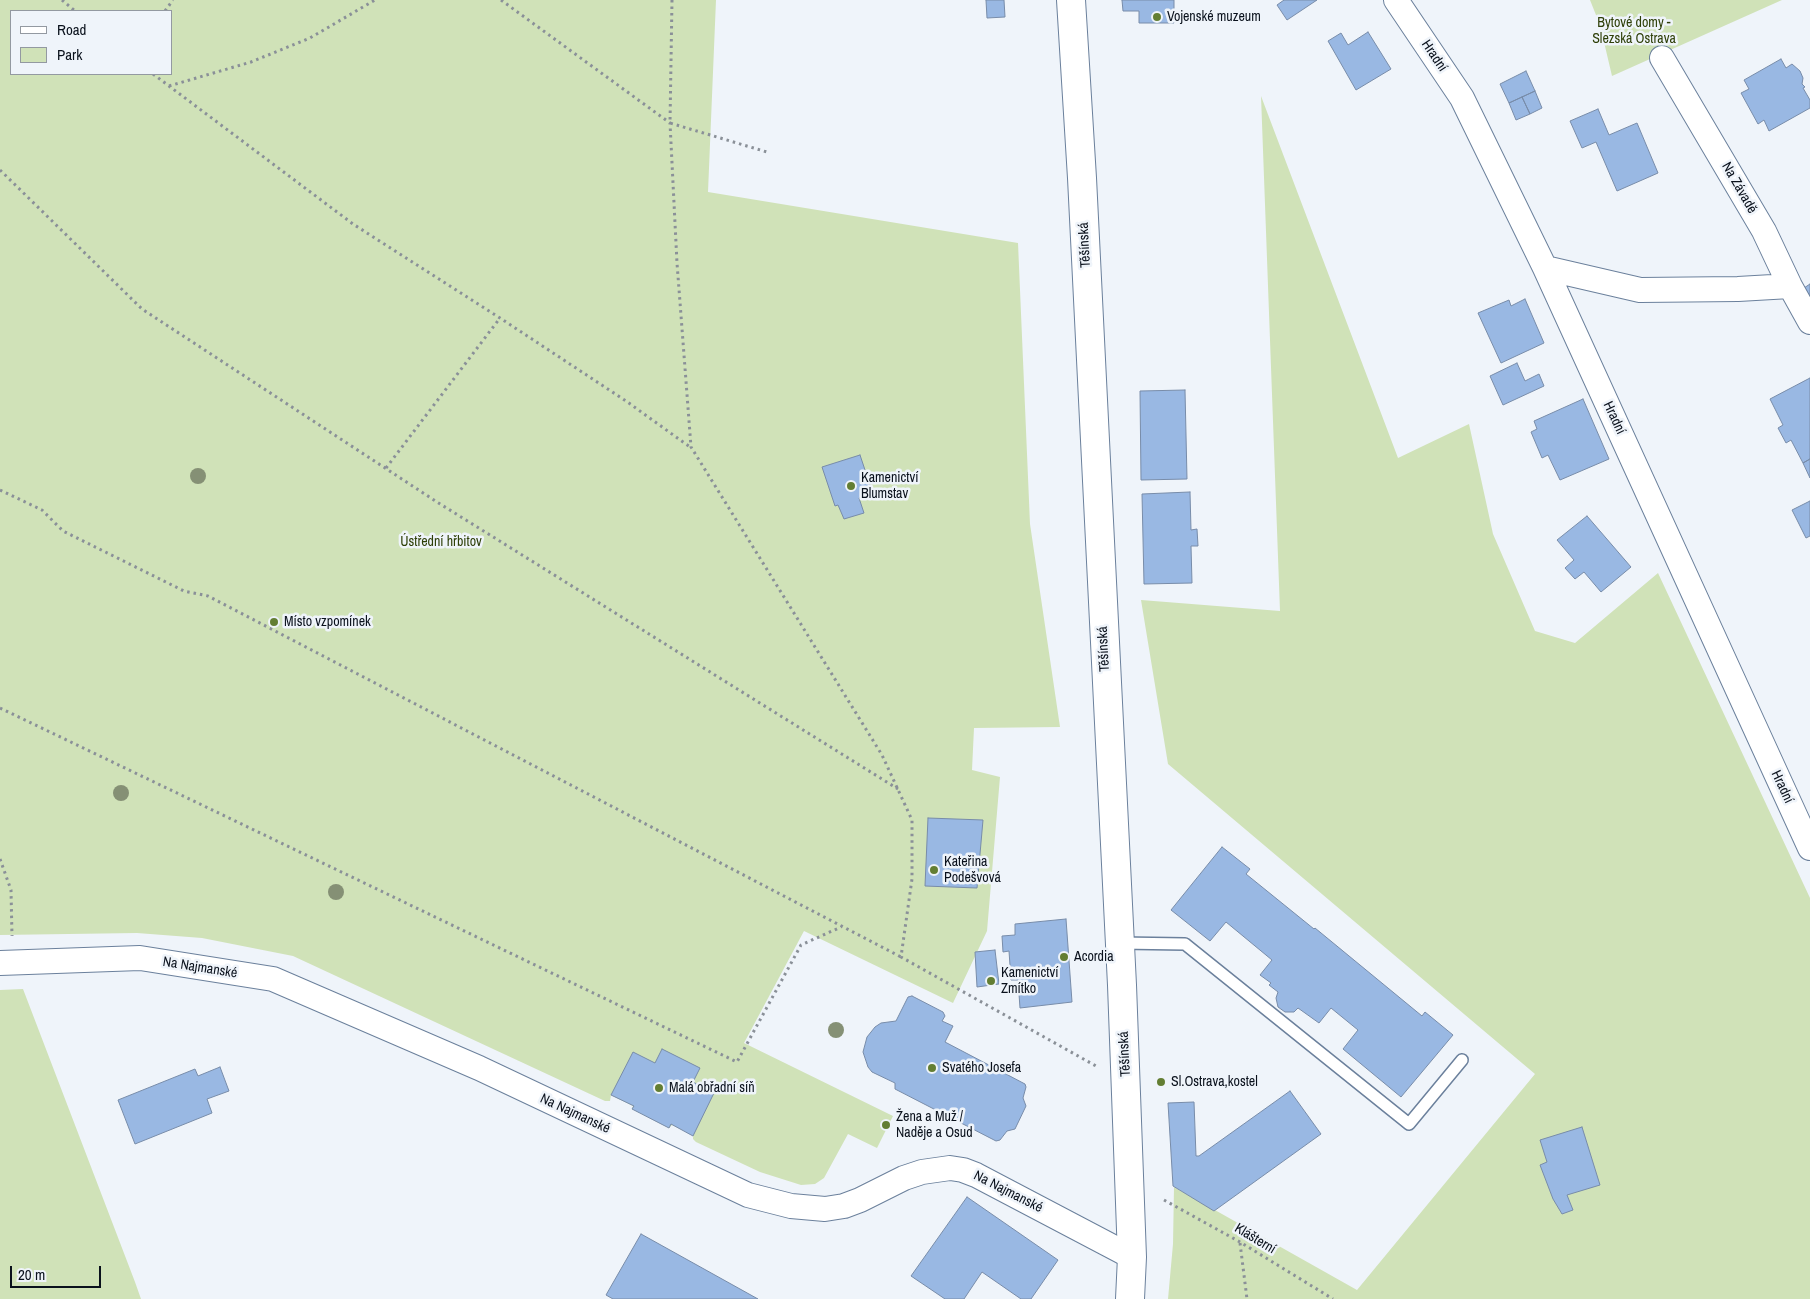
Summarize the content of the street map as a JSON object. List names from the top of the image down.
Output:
{
  "streets": {
    "main road": ["Těšínská"],
    "street": ["Hradní", "Na Závadě", "Na Najmanské"],
    "path": ["Klášterní"]
  },
  "crossings": [
    ["Těšínská", "Na Najmanské"]
  ],
  "parks": ["Bytové domy - Slezská Ostrava", "Ústřední hřbitov"],
  "places": [
    "Vojenské muzeum",
    "Kamenictví Blumstav",
    "Místo vzpomínek",
    "Kateřina Podešvová",
    "Acordia",
    "Kamenictví Zmítko",
    "Svatého Josefa",
    "Sl.Ostrava,kostel",
    "Malá obřadní síň",
    "Žena a Muž / Naděje a Osud"
  ],
  "legend": ["Road", "Park"],
  "scale_bar": "20 m"
}
